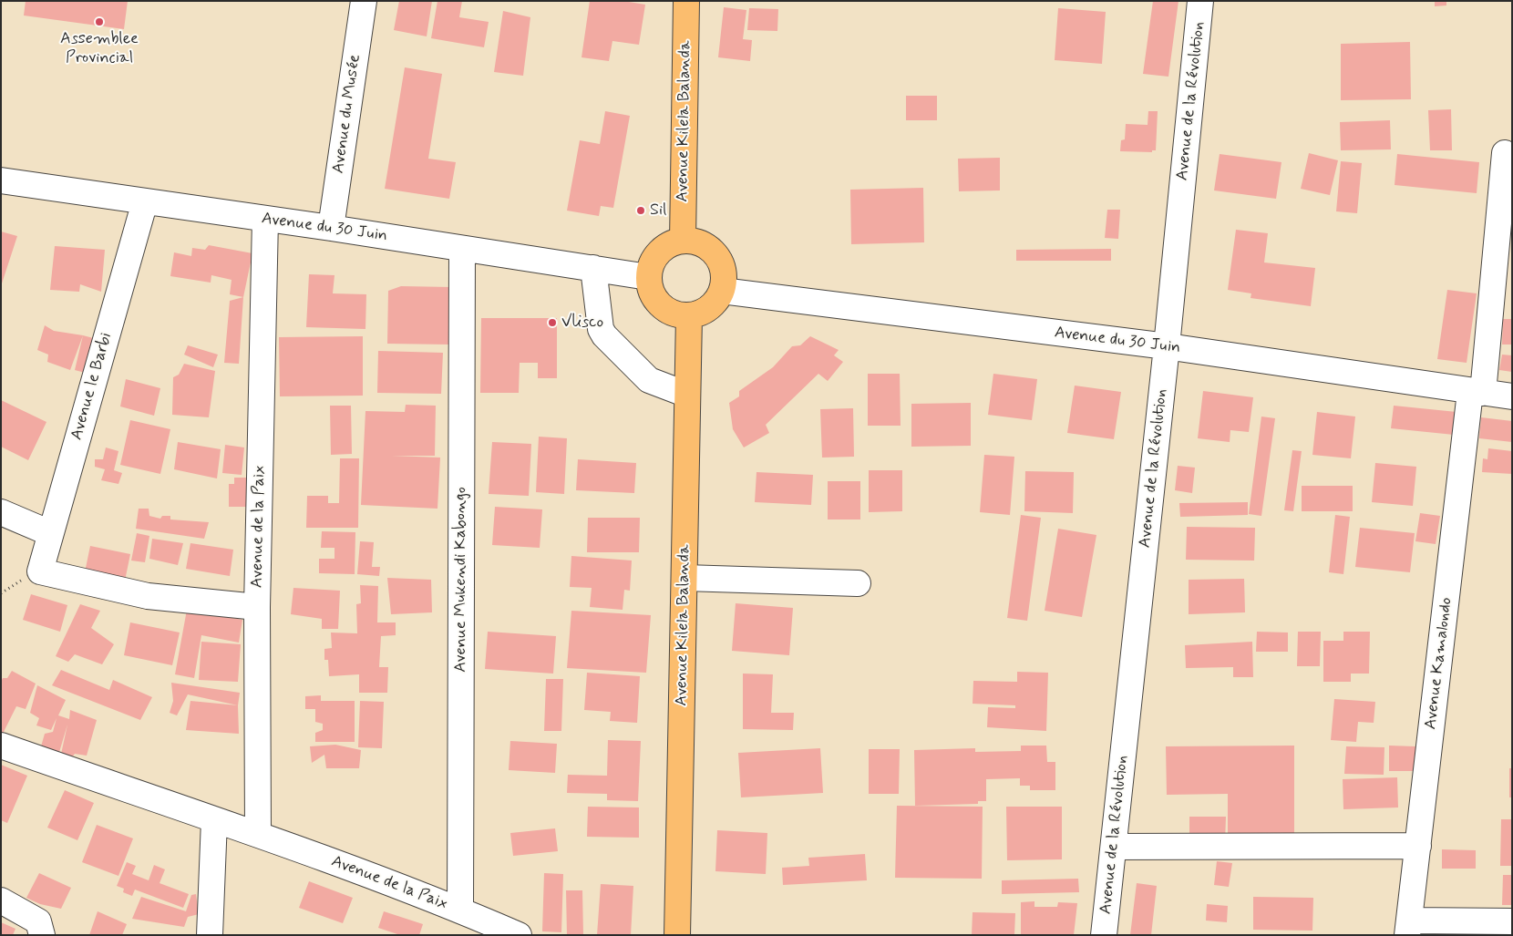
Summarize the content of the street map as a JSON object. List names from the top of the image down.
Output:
{
  "streets": {
    "main road": ["Avenue Kilela Balanda"],
    "street": [
      "Avenue de la Révolution",
      "Avenue du Musée",
      "Avenue du 30 Juin",
      "Avenue le Barbi",
      "Avenue de la Paix",
      "Avenue Mukendi Kabongo",
      "Avenue Kamalondo"
    ]
  },
  "crossings": [
    ["Avenue de la Révolution", "Avenue du 30 Juin"],
    ["Avenue du Musée", "Avenue du 30 Juin"],
    ["Avenue Kilela Balanda", "Avenue du 30 Juin"],
    ["Avenue du 30 Juin", "Avenue le Barbi"],
    ["Avenue du 30 Juin", "Avenue de la Paix"],
    ["Avenue du 30 Juin", "Avenue Mukendi Kabongo"],
    ["Avenue du 30 Juin", "Avenue Kamalondo"],
    ["Avenue le Barbi", "Avenue de la Paix"],
    ["Avenue de la Paix", "Avenue Mukendi Kabongo"]
  ],
  "places": ["Assemblee Provincial", "Sil", "Vlisco"]
}
